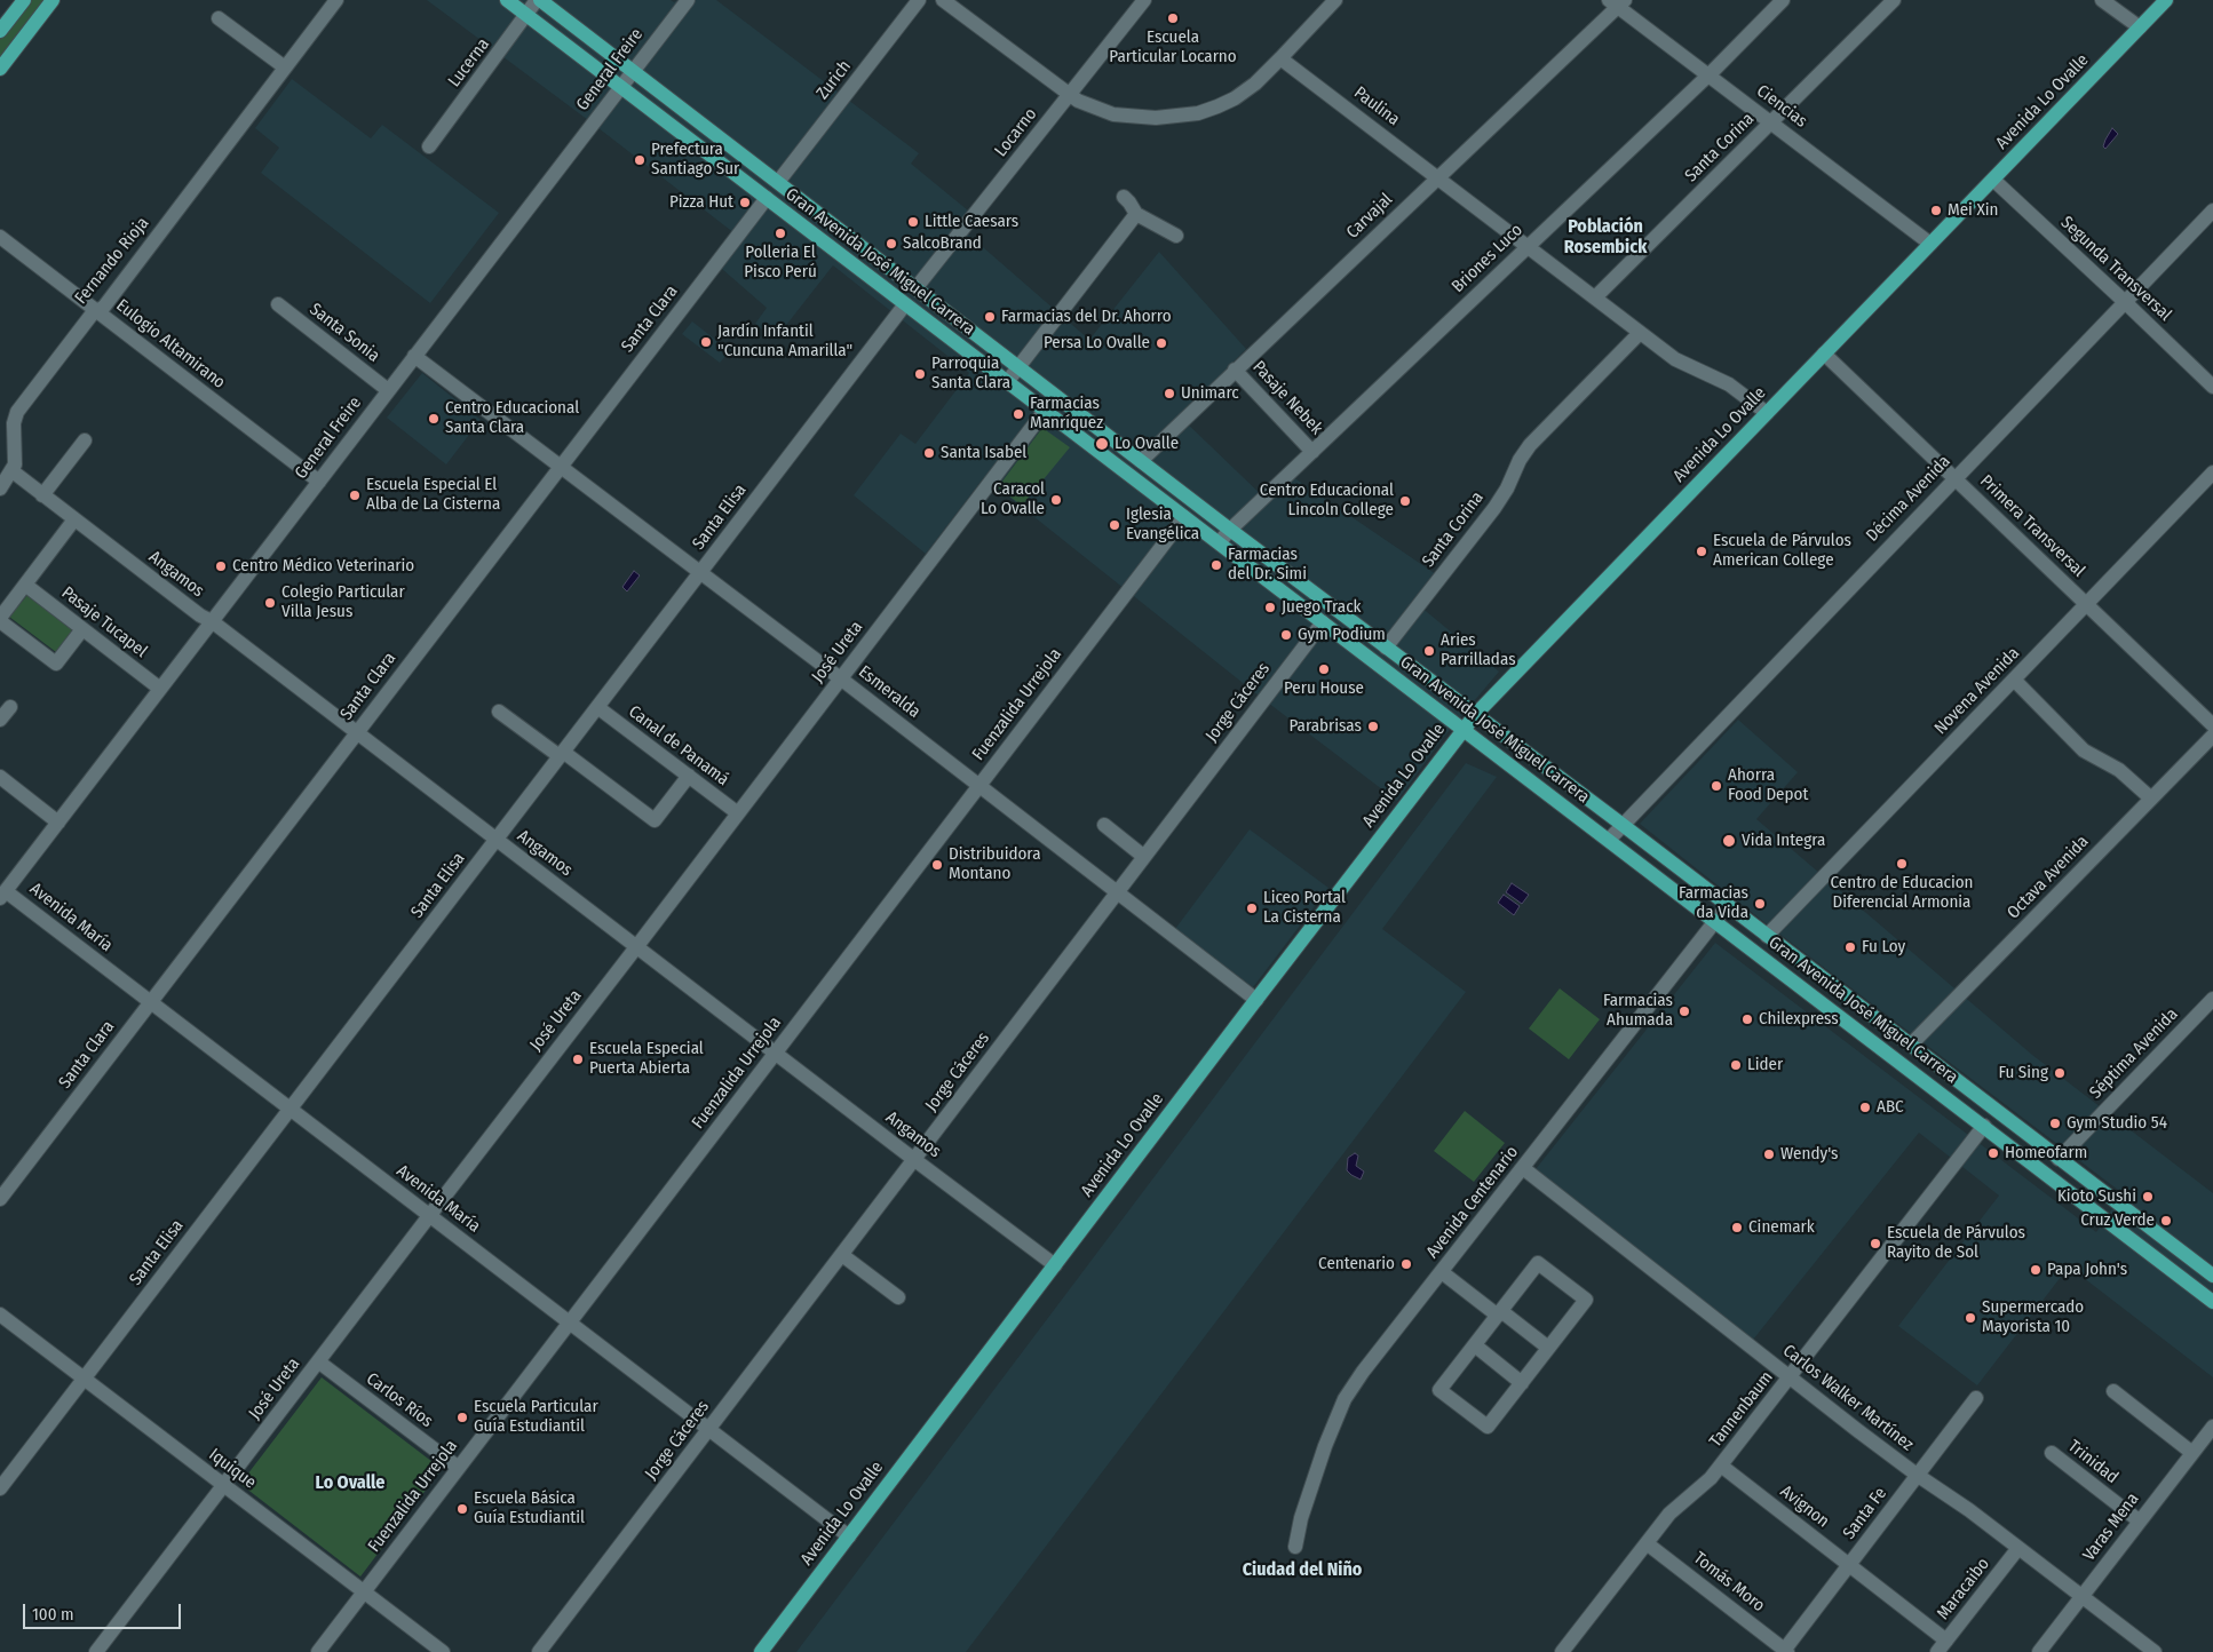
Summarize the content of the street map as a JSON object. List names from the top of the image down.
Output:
{
  "streets": {
    "main road": ["Avenida Lo Ovalle", "Gran Avenida José Miguel Carrera"],
    "street": [
      "Lucerna",
      "General Freire",
      "Zurich",
      "Paulina",
      "Ciencias",
      "Locarno",
      "Santa Corina",
      "Carvajal",
      "Briones Luco",
      "Fernando Rioja",
      "Segunda Transversal",
      "Santa Clara",
      "Santa Sonia",
      "Eulogio Altamirano",
      "Pasaje Nebek",
      "Décima Avenida",
      "Santa Elisa",
      "Primera Transversal",
      "Angamos",
      "Pasaje Tucapel",
      "José Ureta",
      "Novena Avenida",
      "Esmeralda",
      "Jorge Cáceres",
      "Fuenzalida Urrejola",
      "Canal de Panamá",
      "Octava Avenida",
      "Avenida María",
      "Séptima Avenida",
      "Avenida Centenario",
      "Carlos Walker Martínez",
      "Carlos Ríos",
      "Tannenbaum",
      "Trinidad",
      "Iquique",
      "Avignon",
      "Santa Fe",
      "Varas Mena",
      "Tomás Moro",
      "Maracaibo"
    ]
  },
  "crossings": [
    ["Lucerna", "Gran Avenida José Miguel Carrera"],
    ["General Freire", "Gran Avenida José Miguel Carrera"],
    ["General Freire", "Santa Sonia"],
    ["General Freire", "Eulogio Altamirano"],
    ["General Freire", "Angamos"],
    ["General Freire", "Pasaje Tucapel"],
    ["General Freire", "Esmeralda"],
    ["General Freire", "Avenida María"],
    ["Zurich", "Gran Avenida José Miguel Carrera"],
    ["Avenida Lo Ovalle", "Paulina"],
    ["Avenida Lo Ovalle", "Ciencias"],
    ["Avenida Lo Ovalle", "Gran Avenida José Miguel Carrera"],
    ["Avenida Lo Ovalle", "Segunda Transversal"],
    ["Avenida Lo Ovalle", "Primera Transversal"],
    ["Avenida Lo Ovalle", "Angamos"],
    ["Avenida Lo Ovalle", "Esmeralda"],
    ["Avenida Lo Ovalle", "Avenida María"],
    ["Paulina", "Santa Corina"],
    ["Paulina", "Carvajal"],
    ["Paulina", "Briones Luco"],
    ["Ciencias", "Santa Corina"],
    ["Ciencias", "Carvajal"],
    ["Ciencias", "Briones Luco"],
    ["Locarno", "Gran Avenida José Miguel Carrera"],
    ["Santa Corina", "Gran Avenida José Miguel Carrera"],
    ["Carvajal", "Gran Avenida José Miguel Carrera"],
    ["Carvajal", "Pasaje Nebek"],
    ["Briones Luco", "Gran Avenida José Miguel Carrera"],
    ["Briones Luco", "Pasaje Nebek"],
    ["Fernando Rioja", "Eulogio Altamirano"],
    ["Fernando Rioja", "Angamos"],
    ["Gran Avenida José Miguel Carrera", "Santa Clara"],
    ["Gran Avenida José Miguel Carrera", "Décima Avenida"],
    ["Gran Avenida José Miguel Carrera", "Santa Elisa"],
    ["Gran Avenida José Miguel Carrera", "José Ureta"],
    ["Gran Avenida José Miguel Carrera", "Novena Avenida"],
    ["Gran Avenida José Miguel Carrera", "Jorge Cáceres"],
    ["Gran Avenida José Miguel Carrera", "Fuenzalida Urrejola"],
    ["Gran Avenida José Miguel Carrera", "Octava Avenida"],
    ["Gran Avenida José Miguel Carrera", "Séptima Avenida"],
    ["Gran Avenida José Miguel Carrera", "Avenida Centenario"],
    ["Gran Avenida José Miguel Carrera", "Tannenbaum"],
    ["Segunda Transversal", "Décima Avenida"],
    ["Santa Clara", "Angamos"],
    ["Santa Clara", "Esmeralda"],
    ["Santa Clara", "Avenida María"],
    ["Décima Avenida", "Primera Transversal"],
    ["Santa Elisa", "Angamos"],
    ["Santa Elisa", "Esmeralda"],
    ["Santa Elisa", "Canal de Panamá"],
    ["Santa Elisa", "Avenida María"],
    ["Santa Elisa", "Iquique"],
    ["Primera Transversal", "Novena Avenida"],
    ["Angamos", "José Ureta"],
    ["Angamos", "Jorge Cáceres"],
    ["Angamos", "Fuenzalida Urrejola"],
    ["José Ureta", "Esmeralda"],
    ["José Ureta", "Canal de Panamá"],
    ["José Ureta", "Avenida María"],
    ["José Ureta", "Carlos Ríos"],
    ["José Ureta", "Iquique"],
    ["Esmeralda", "Jorge Cáceres"],
    ["Esmeralda", "Fuenzalida Urrejola"],
    ["Jorge Cáceres", "Avenida María"],
    ["Fuenzalida Urrejola", "Avenida María"],
    ["Fuenzalida Urrejola", "Carlos Ríos"],
    ["Fuenzalida Urrejola", "Iquique"],
    ["Avenida Centenario", "Carlos Walker Martínez"],
    ["Carlos Walker Martínez", "Tannenbaum"],
    ["Carlos Walker Martínez", "Santa Fe"],
    ["Carlos Walker Martínez", "Varas Mena"],
    ["Carlos Walker Martínez", "Maracaibo"],
    ["Tannenbaum", "Avignon"],
    ["Tannenbaum", "Tomás Moro"],
    ["Trinidad", "Varas Mena"],
    ["Avignon", "Santa Fe"],
    ["Avignon", "Maracaibo"],
    ["Santa Fe", "Tomás Moro"]
  ],
  "districts": ["Población Rosembick", "Lo Ovalle", "Ciudad del Niño"],
  "places": [
    "Escuela Particular Locarno",
    "Prefectura Santiago Sur",
    "Pizza Hut",
    "Mei Xin",
    "Little Caesars",
    "Polleria El Pisco Perú",
    "SalcoBrand",
    "Farmacias del Dr. Ahorro",
    "Jardín Infantil \"Cuncuna Amarilla\"",
    "Persa Lo Ovalle",
    "Parroquia Santa Clara",
    "Unimarc",
    "Farmacias Manríquez",
    "Centro Educacional Santa Clara",
    "Lo Ovalle",
    "Santa Isabel",
    "Escuela Especial El Alba de La Cisterna",
    "Caracol Lo Ovalle",
    "Centro Educacional Lincoln College",
    "Iglesia Evangélica",
    "Escuela de Párvulos American College",
    "Farmacias del Dr. Simi",
    "Centro Médico Veterinario",
    "Colegio Particular Villa Jesus",
    "Juego Track",
    "Gym Podium",
    "Aries Parrilladas",
    "Peru House",
    "Parabrisas",
    "Ahorra Food Depot",
    "Vida Integra",
    "Centro de Educacion Diferencial Armonia",
    "Distribuidora Montano",
    "Farmacias da Vida",
    "Liceo Portal La Cisterna",
    "Fu Loy",
    "Farmacias Ahumada",
    "Chilexpress",
    "Escuela Especial Puerta Abierta",
    "Lider",
    "Fu Sing",
    "ABC",
    "Gym Studio 54",
    "Homeofarm",
    "Wendy's",
    "Kioto Sushi",
    "Cruz Verde",
    "Cinemark",
    "Escuela de Párvulos Rayito de Sol",
    "Centenario",
    "Papa John's",
    "Supermercado Mayorista 10",
    "Escuela Particular Guía Estudiantil",
    "Escuela Básica Guía Estudiantil"
  ],
  "scale_bar": "100 m"
}
